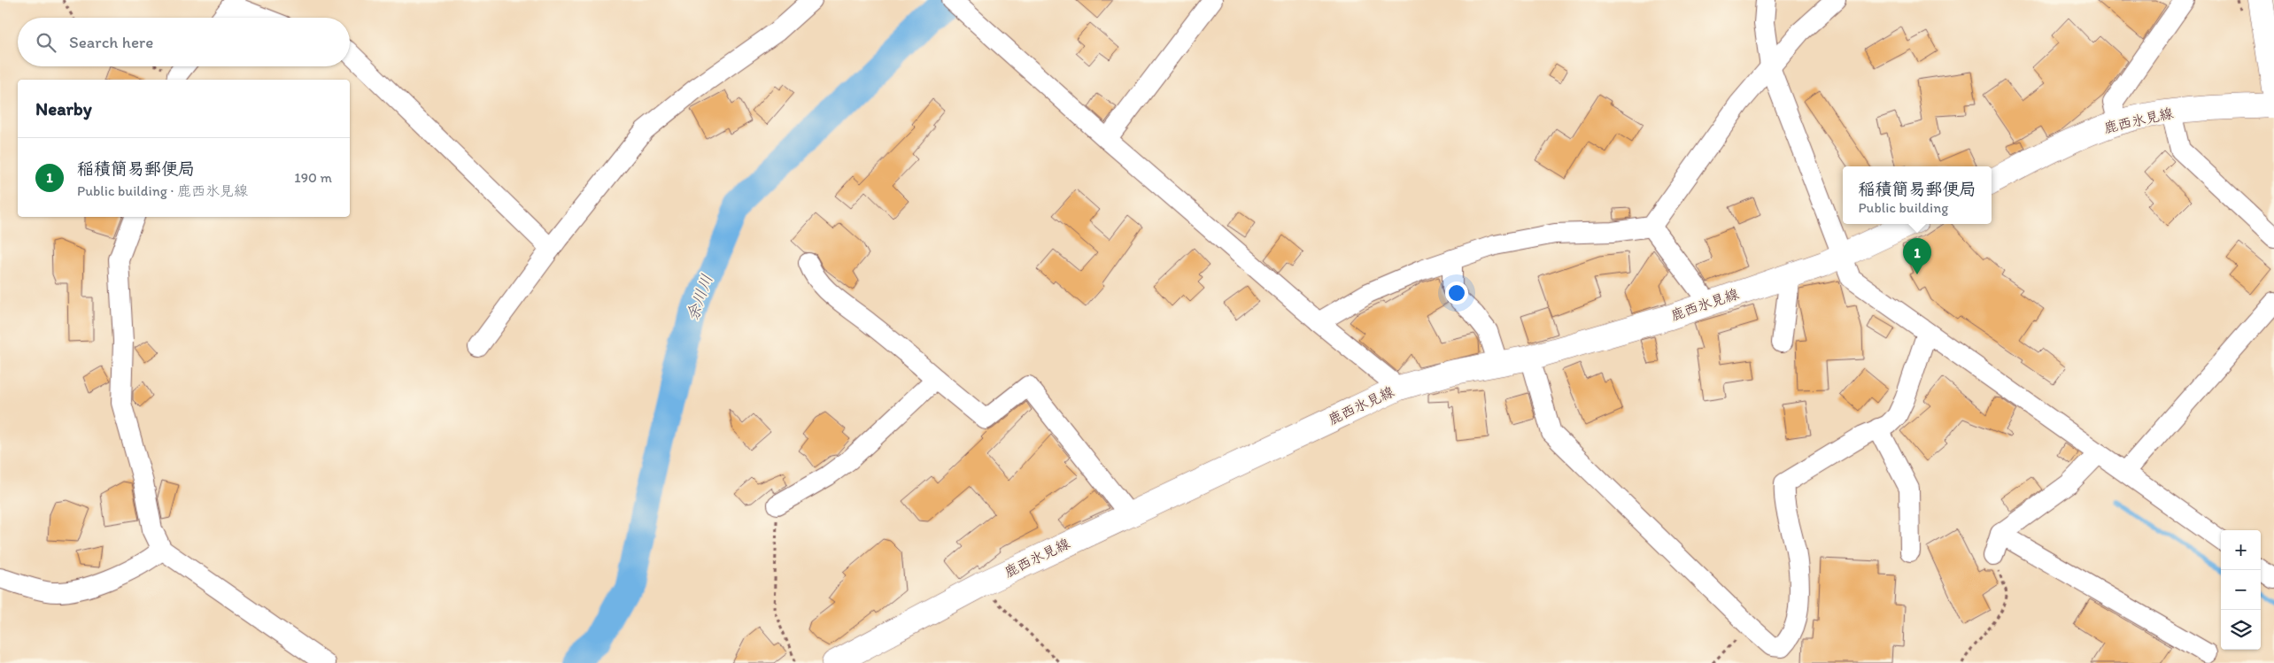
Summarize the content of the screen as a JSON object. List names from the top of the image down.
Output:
{
  "streets": {
    "main road": ["鹿西氷見線"]
  },
  "water": ["余川川"],
  "page": {
    "search": "Search here",
    "heading": "Nearby",
    "list": [
      {
        "mark": "1",
        "name": "稲積簡易郵便局",
        "note": "Public building · 鹿西氷見線",
        "value": "190 m"
      }
    ],
    "popup": ["稲積簡易郵便局", "Public building"],
    "pins": "1",
    "map_buttons": ["+", "−"]
  }
}
